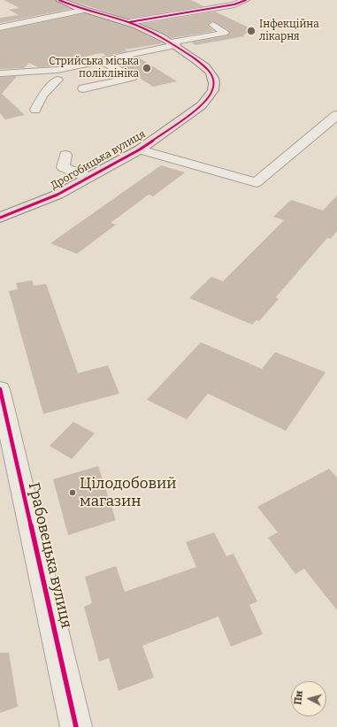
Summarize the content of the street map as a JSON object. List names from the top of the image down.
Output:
{
  "streets": {
    "main road": ["Дрогобицька вулиця"],
    "street": ["Грабовецька вулиця"]
  },
  "places": ["Інфекційна лікарня", "Стрийська міська поліклініка", "Цілодобовий магазин"],
  "north": "left"
}
